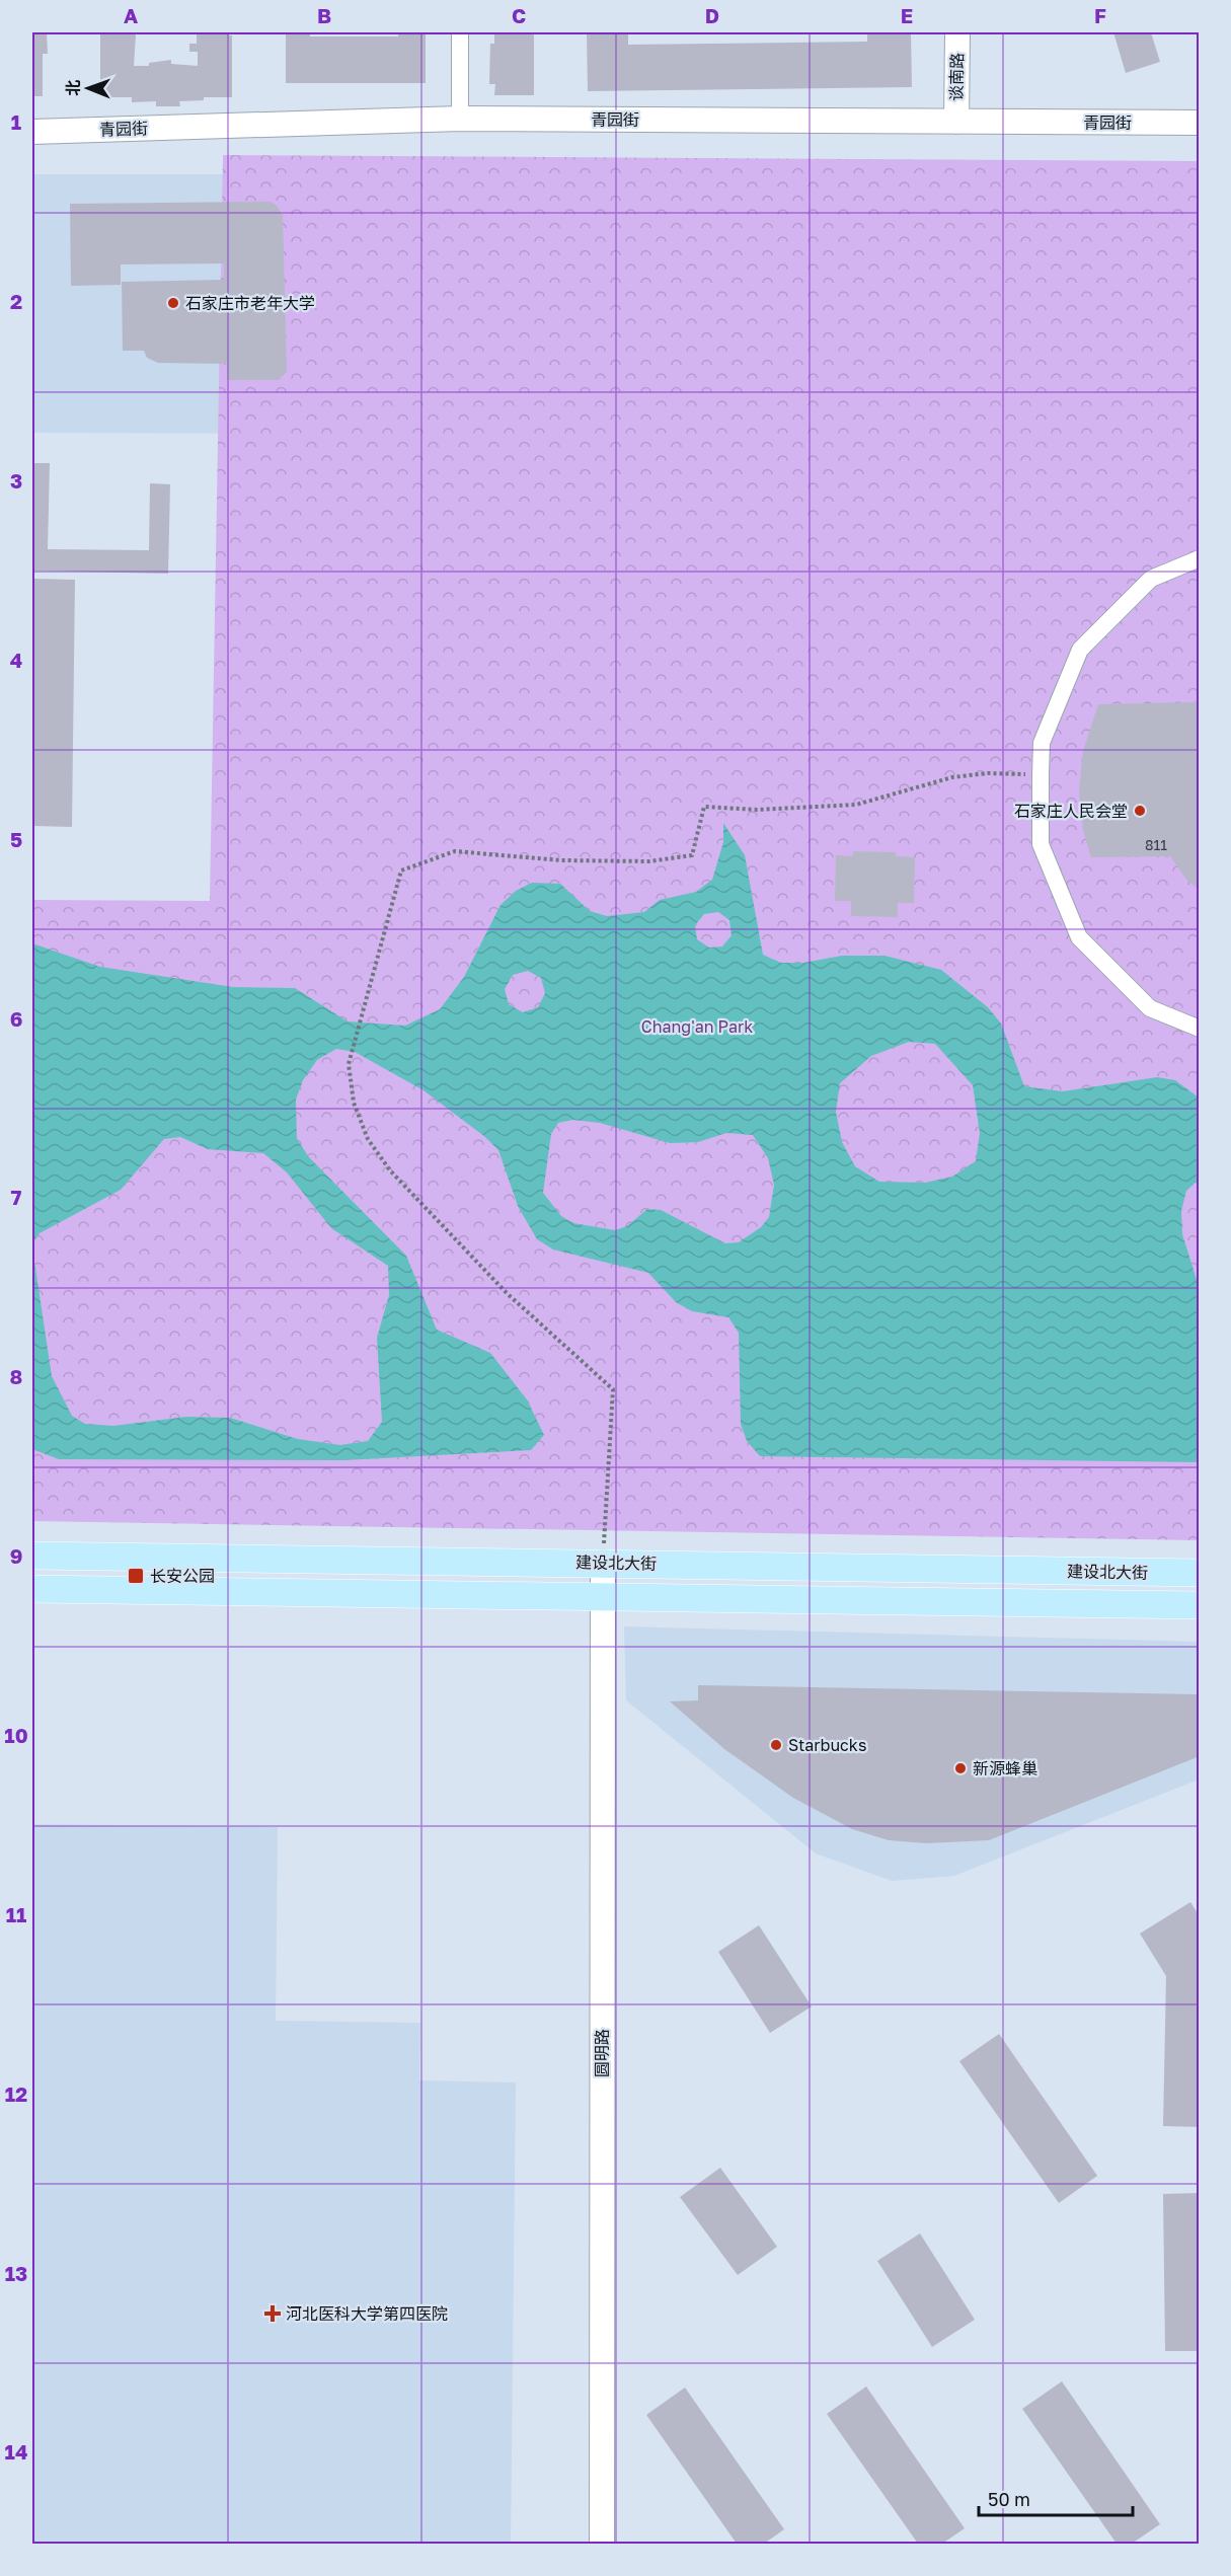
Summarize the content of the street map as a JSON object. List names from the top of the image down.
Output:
{
  "streets": {
    "main road": ["建设北大街"],
    "street": ["谈南路", "青园街", "圆明路"]
  },
  "crossings": [
    ["谈南路", "青园街"],
    ["建设北大街", "圆明路"]
  ],
  "parks": ["Chang'an Park"],
  "places": {
    "other": [
      "石家庄市老年大学",
      "石家庄人民会堂",
      "Starbucks",
      "新源蜂巢"
    ],
    "transit": ["长安公园"],
    "health": ["河北医科大学第四医院"]
  },
  "house_numbers": ["811"],
  "scale_bar": "50 m",
  "north": "left",
  "grid": {
    "columns": [
      "A",
      "B",
      "C",
      "D",
      "E",
      "F"
    ],
    "rows": [
      "1",
      "2",
      "3",
      "4",
      "5",
      "6",
      "7",
      "8",
      "9",
      "10",
      "11",
      "12",
      "13",
      "14"
    ]
  }
}
